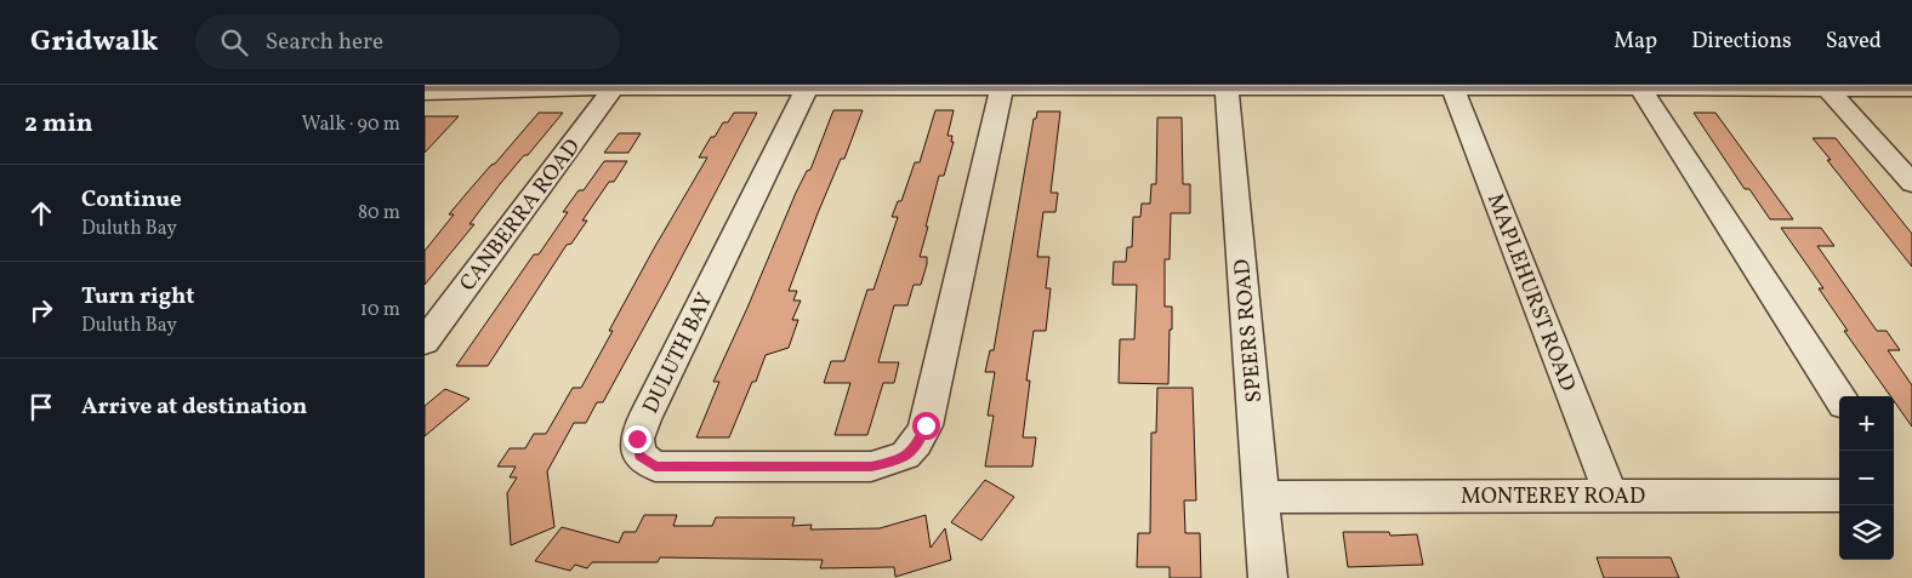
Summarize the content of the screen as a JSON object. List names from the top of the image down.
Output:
{
  "streets": {
    "street": [
      "CANBERRA ROAD",
      "MAPLEHURST ROAD",
      "SPEERS ROAD",
      "DULUTH BAY",
      "MONTEREY ROAD"
    ]
  },
  "crossings": [
    ["MAPLEHURST ROAD", "MONTEREY ROAD"],
    ["SPEERS ROAD", "MONTEREY ROAD"]
  ],
  "page": {
    "header": "Gridwalk",
    "search": "Search here",
    "nav": ["Map", "Directions", "Saved"],
    "heading": ["2 min", "Walk · 90 m"],
    "list": [
      ["Continue", "Duluth Bay", "80 m"],
      ["Turn right", "Duluth Bay", "10 m"],
      "Arrive at destination"
    ],
    "map_buttons": ["+", "−"]
  }
}
